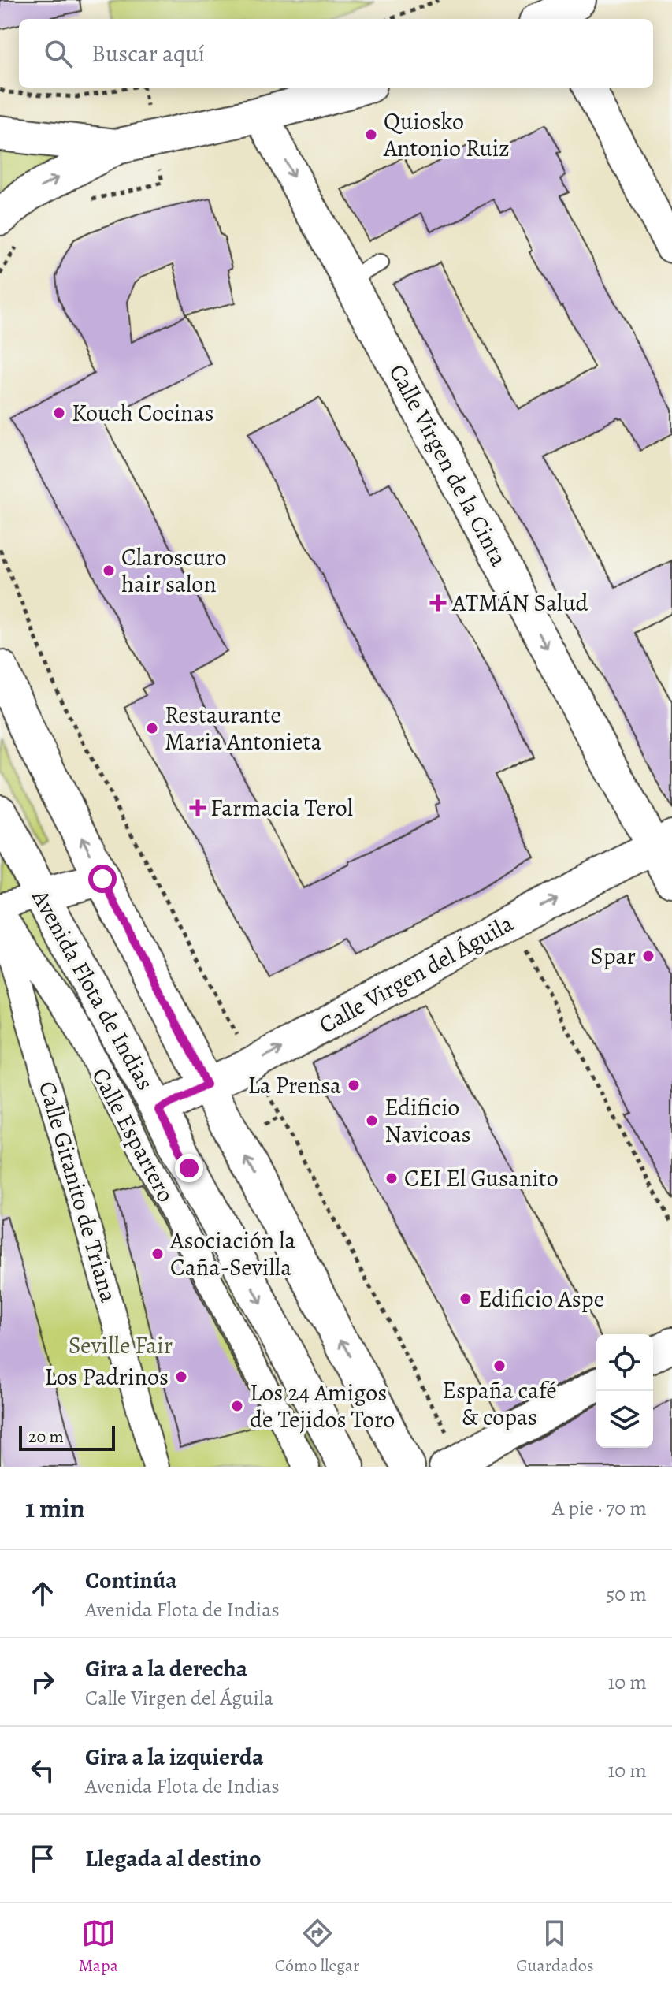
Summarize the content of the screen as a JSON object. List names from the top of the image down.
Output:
{
  "streets": {
    "main road": ["Avenida Flota de Indias"],
    "street": [
      "Calle Virgen de la Cinta",
      "Calle Virgen del Águila",
      "Calle Espartero",
      "Calle Gitanito de Triana"
    ]
  },
  "crossings": [
    ["Calle Virgen de la Cinta", "Calle Virgen del Águila"],
    ["Calle Virgen del Águila", "Avenida Flota de Indias"]
  ],
  "one_way": ["Calle Virgen de la Cinta", "Calle Virgen del Águila"],
  "parks": ["Seville Fair"],
  "places": {
    "other": [
      "Quiosko Antonio Ruiz",
      "Kouch Cocinas",
      "Claroscuro hair salon",
      "Restaurante Maria Antonieta",
      "Spar",
      "La Prensa",
      "Edificio Navicoas",
      "CEI El Gusanito",
      "Asociación la Caña-Sevilla",
      "Edificio Aspe",
      "España café & copas",
      "Los Padrinos",
      "Los 24 Amigos de Tejidos Toro"
    ],
    "health": ["ATMÁN Salud", "Farmacia Terol"]
  },
  "scale_bar": "20 m",
  "page": {
    "search": "Buscar aquí",
    "scale": "20 m",
    "heading": ["1 min", "A pie · 70 m"],
    "list": [
      ["Continúa", "Avenida Flota de Indias", "50 m"],
      ["Gira a la derecha", "Calle Virgen del Águila", "10 m"],
      ["Gira a la izquierda", "Avenida Flota de Indias", "10 m"],
      "Llegada al destino"
    ],
    "nav": ["Mapa", "Cómo llegar", "Guardados"]
  }
}
